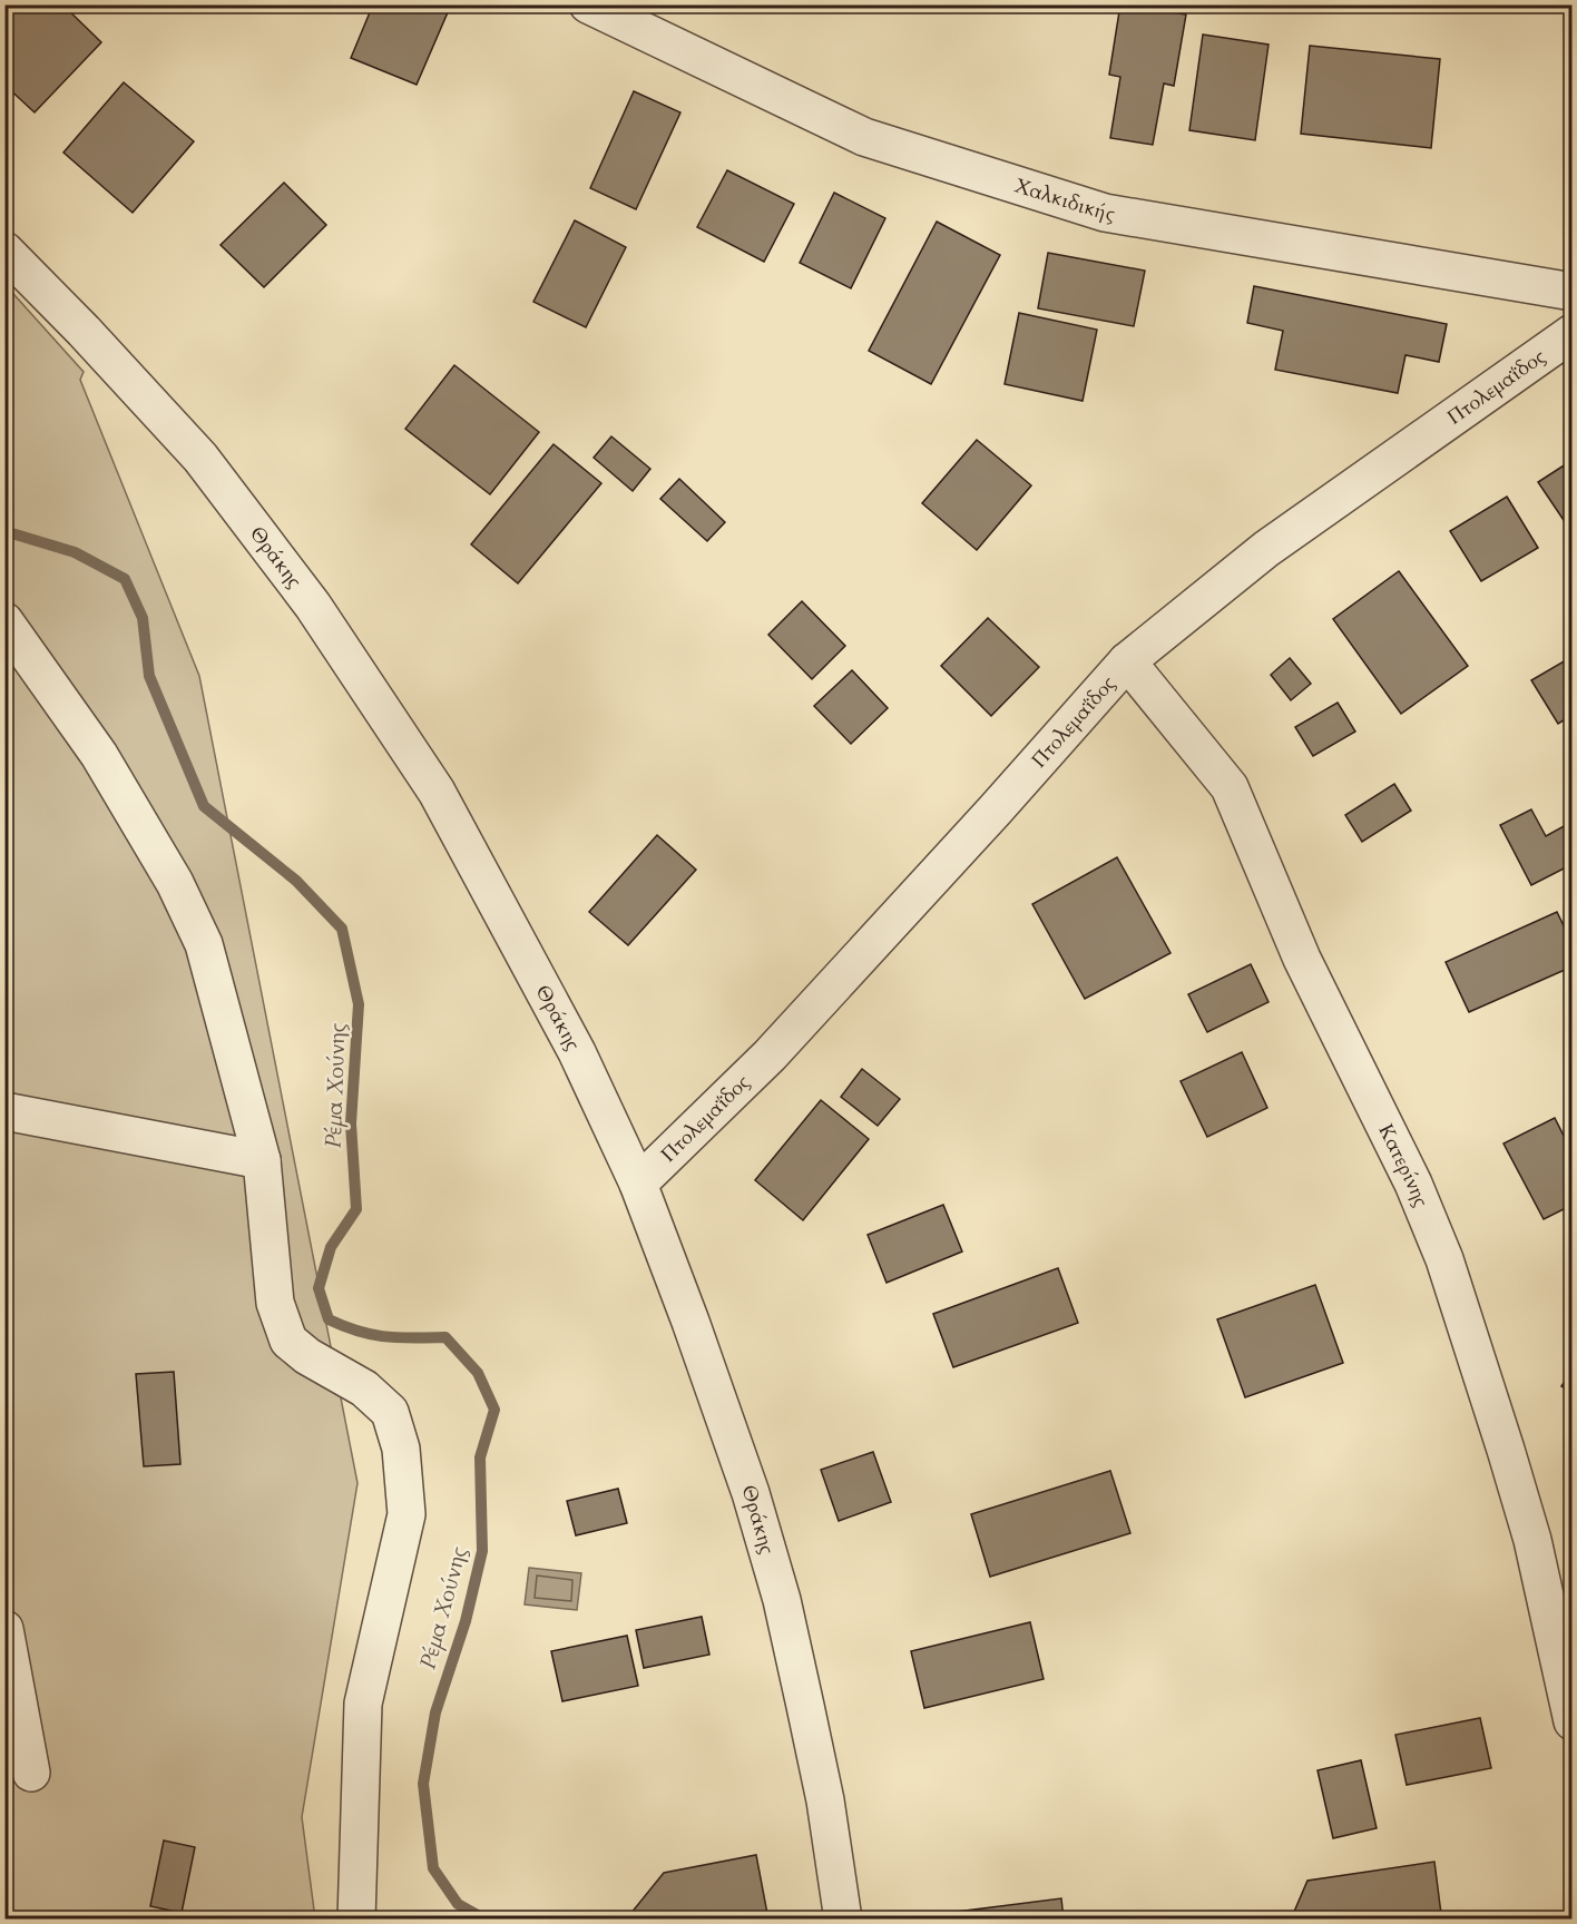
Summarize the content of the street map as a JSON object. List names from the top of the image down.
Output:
{
  "streets": {
    "street": [
      "Χαλκιδικής",
      "Πτολεμαΐδος",
      "Θράκης",
      "Κατερίνης"
    ]
  },
  "crossings": [
    ["Πτολεμαΐδος", "Θράκης"],
    ["Πτολεμαΐδος", "Κατερίνης"]
  ],
  "water": ["Ρέμα Χούνης"]
}
